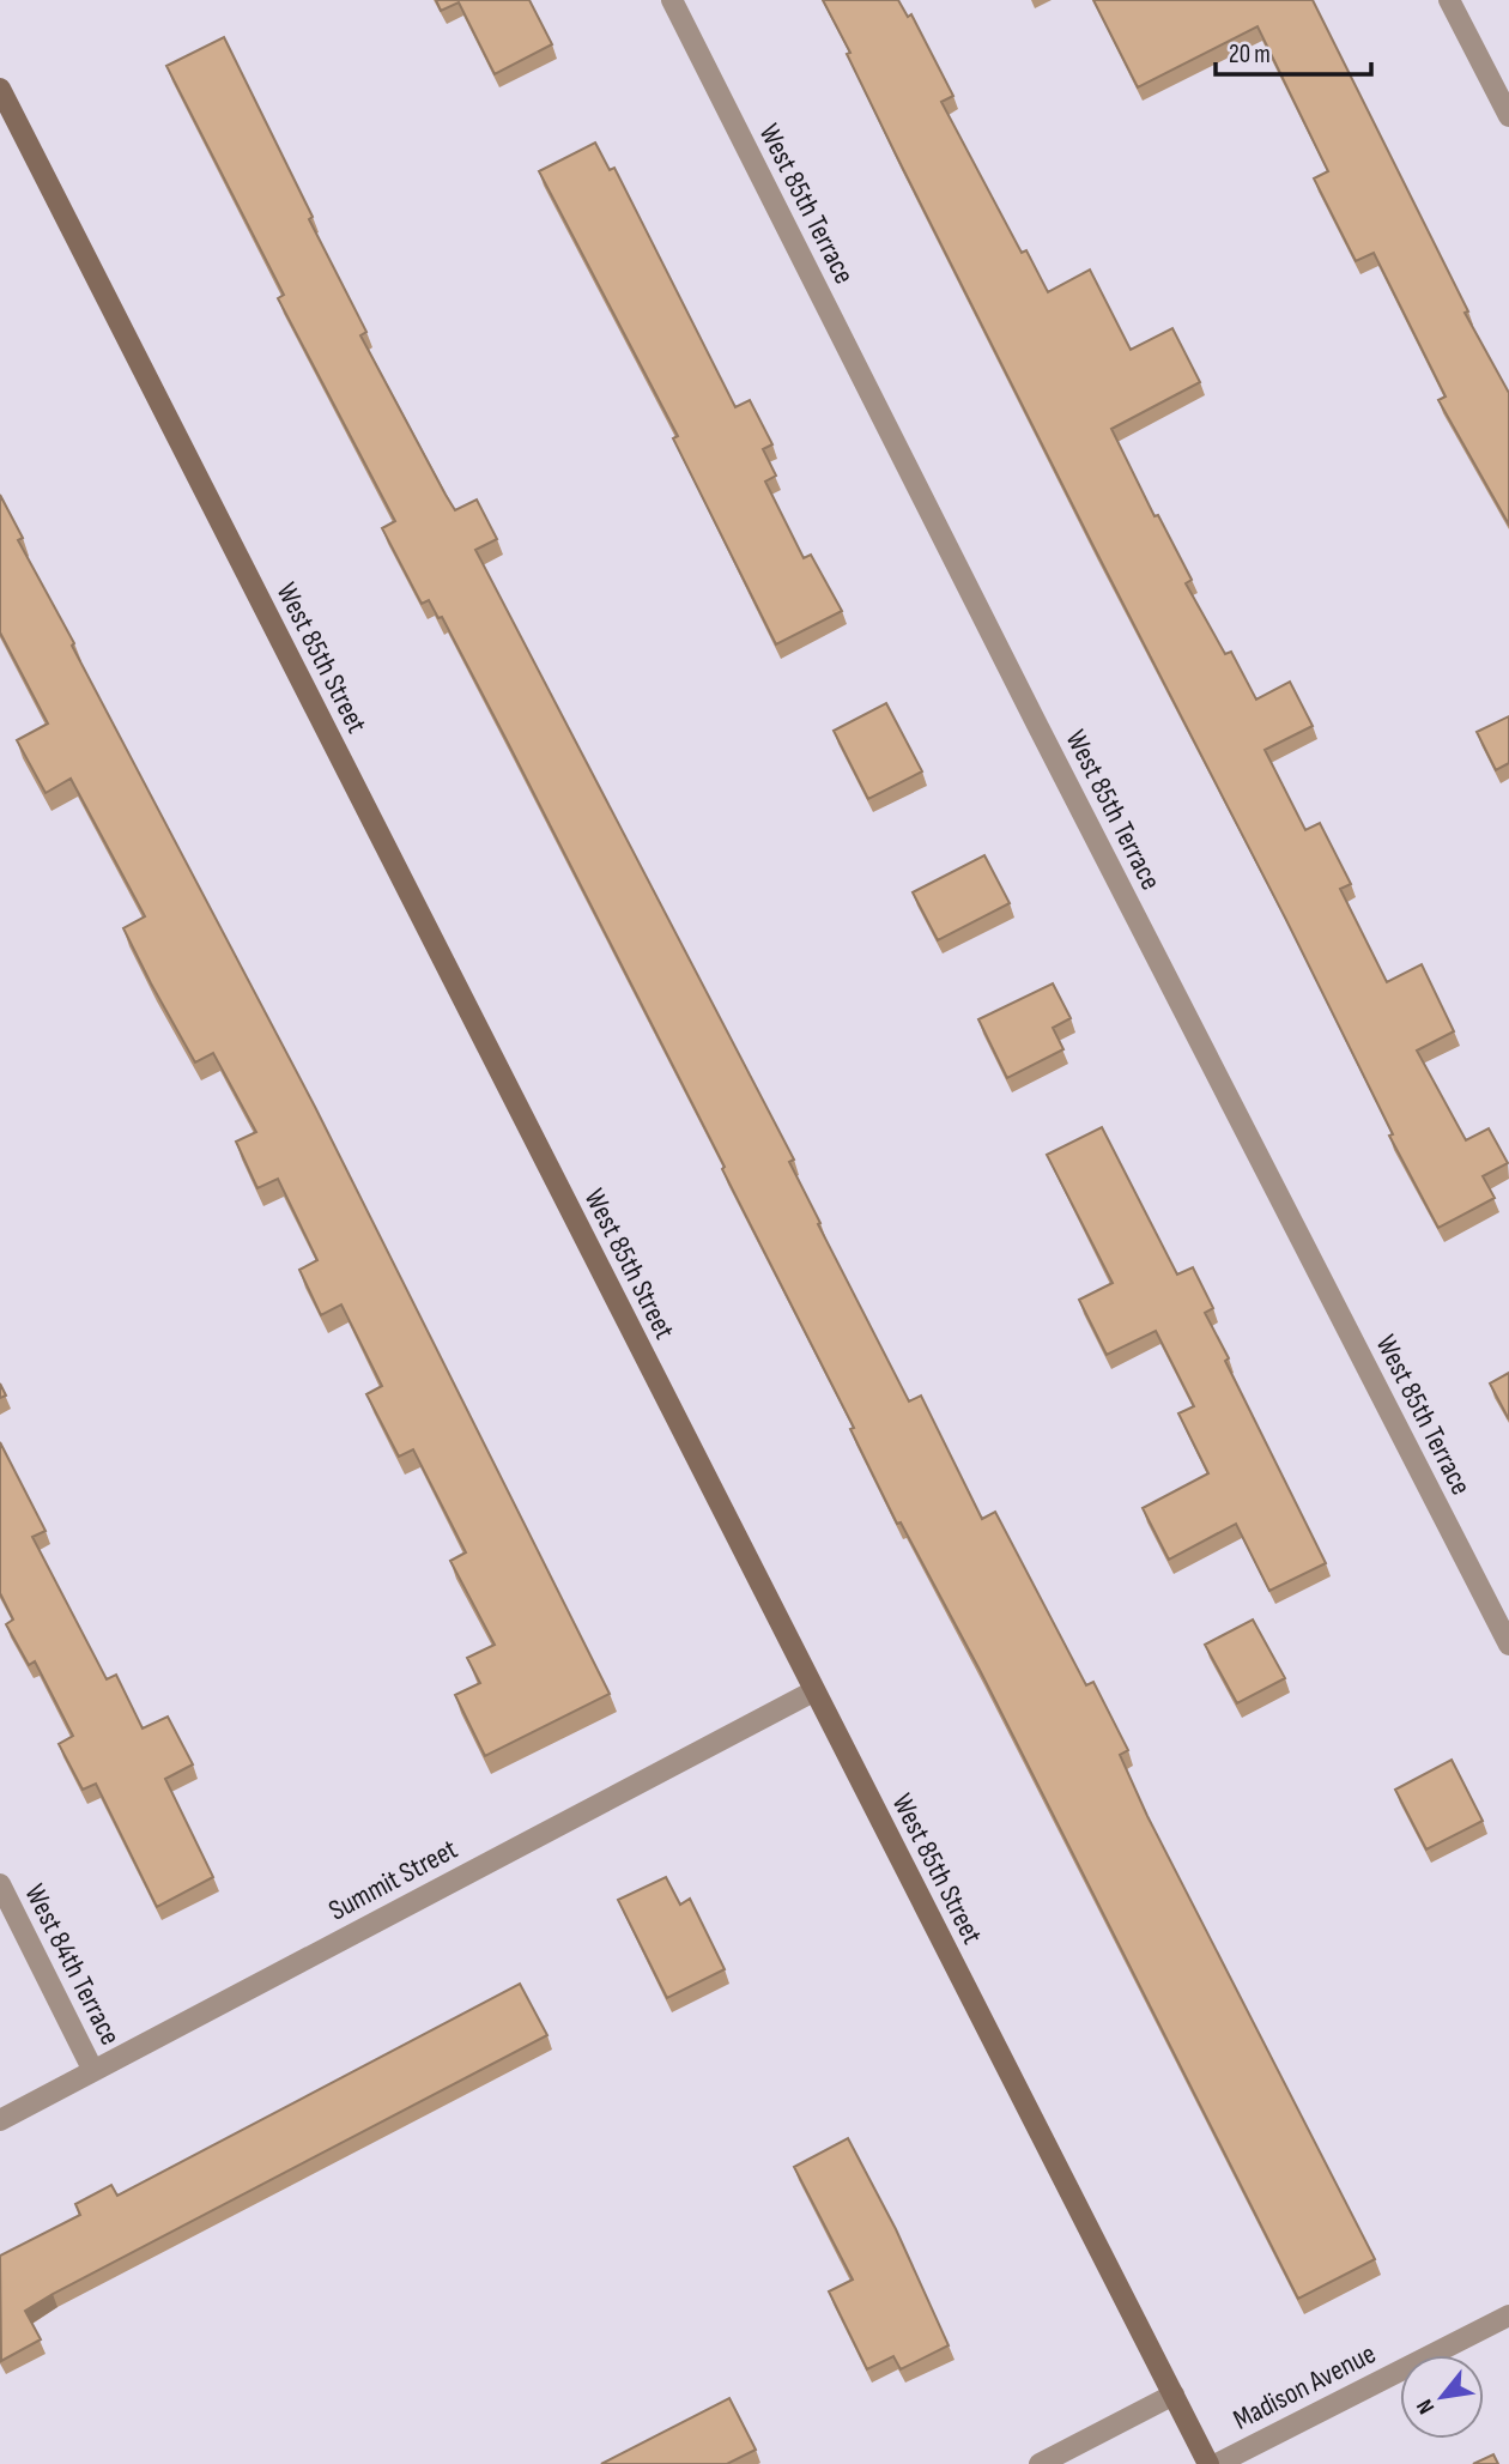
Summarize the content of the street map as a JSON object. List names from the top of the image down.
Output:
{
  "streets": {
    "main road": ["West 85th Street"],
    "street": [
      "West 85th Terrace",
      "Summit Street",
      "West 84th Terrace",
      "Madison Avenue"
    ]
  },
  "crossings": [
    ["West 85th Street", "Summit Street"],
    ["Summit Street", "West 84th Terrace"]
  ],
  "scale_bar": "20 m",
  "north": "bottom left"
}
